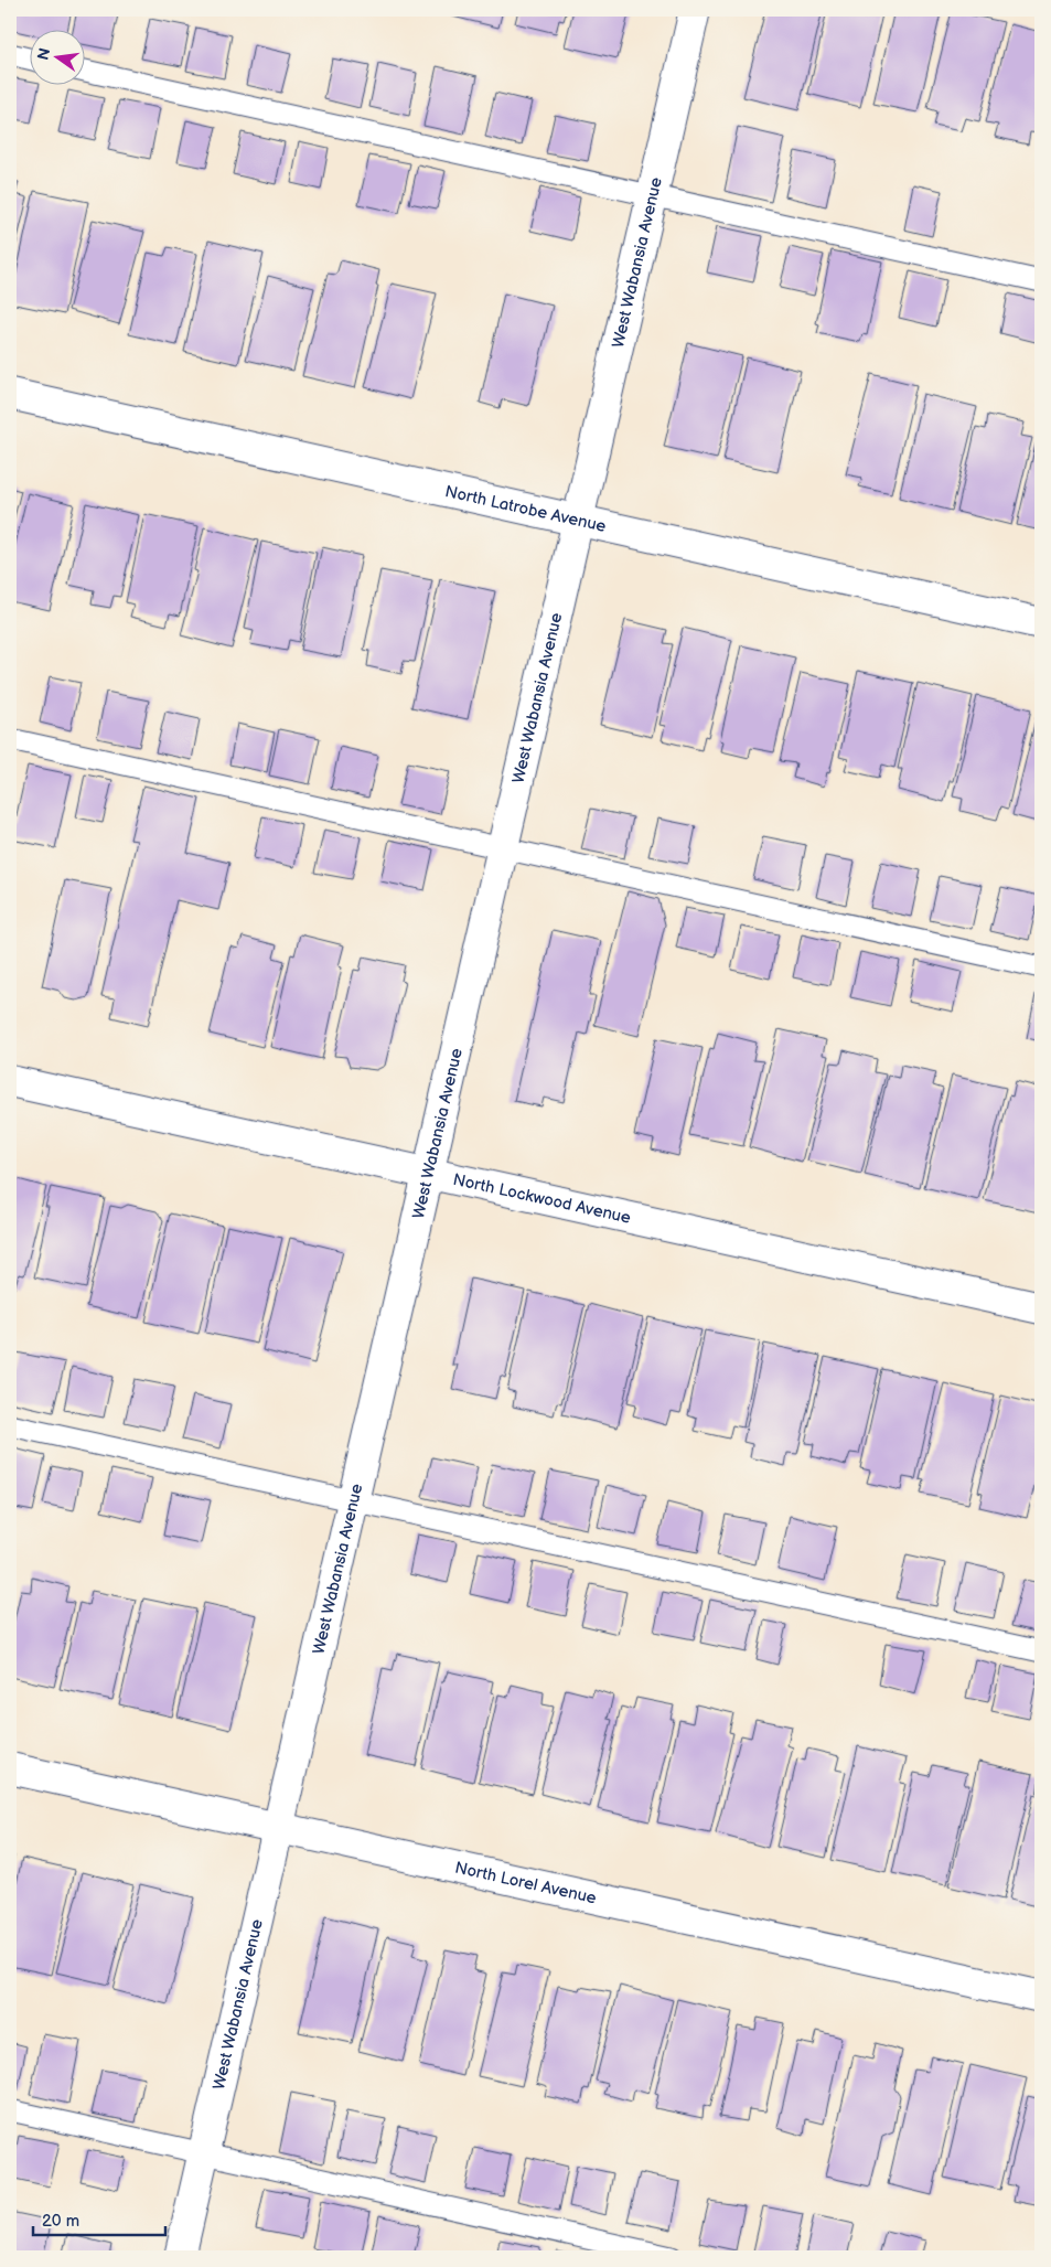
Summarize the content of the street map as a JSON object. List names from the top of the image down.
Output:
{
  "streets": {
    "street": [
      "West Wabansia Avenue",
      "North Latrobe Avenue",
      "North Lockwood Avenue",
      "North Lorel Avenue"
    ]
  },
  "crossings": [
    ["West Wabansia Avenue", "North Latrobe Avenue"],
    ["West Wabansia Avenue", "North Lockwood Avenue"],
    ["West Wabansia Avenue", "North Lorel Avenue"]
  ],
  "scale_bar": "20 m",
  "north": "left"
}
